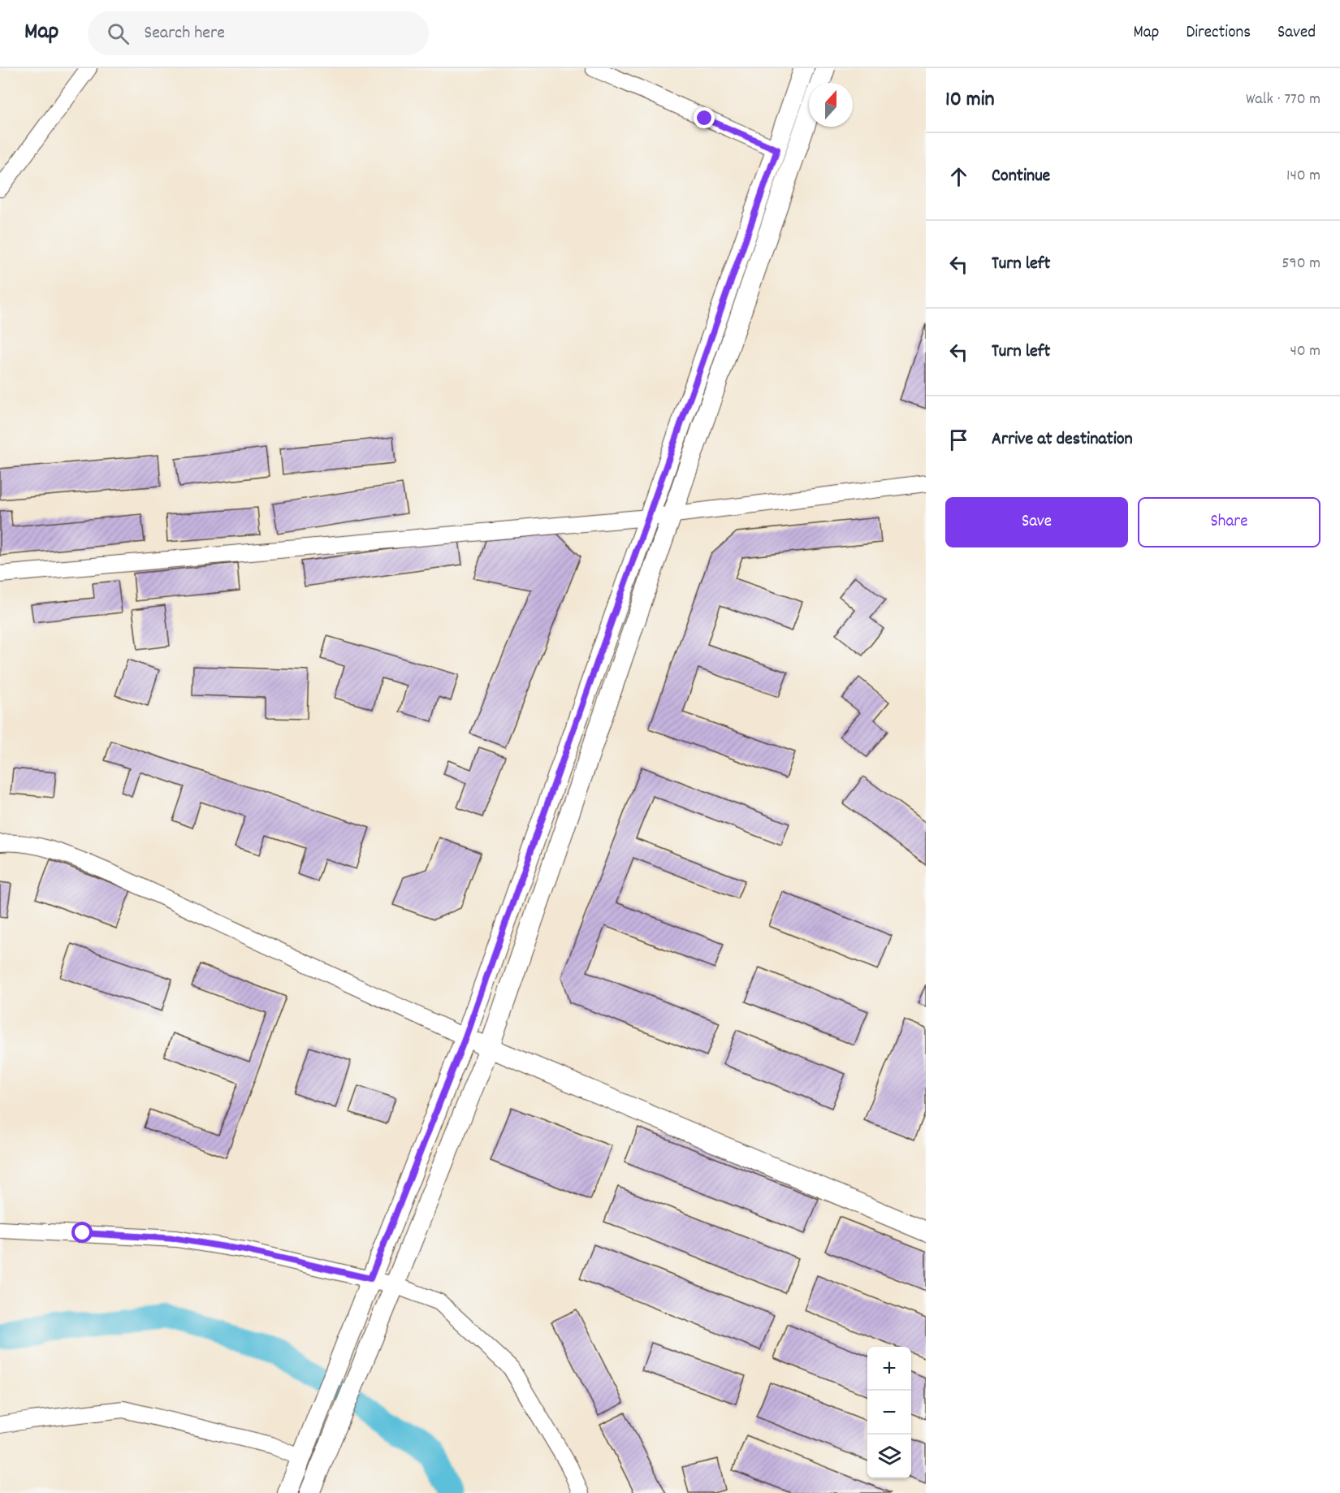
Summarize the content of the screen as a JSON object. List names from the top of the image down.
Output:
{
  "north": "top",
  "page": {
    "header": "Map",
    "search": "Search here",
    "nav": ["Map", "Directions", "Saved"],
    "heading": ["10 min", "Walk · 770 m"],
    "list": [
      ["Continue", "140 m"],
      ["Turn left", "590 m"],
      ["Turn left", "40 m"],
      "Arrive at destination"
    ],
    "buttons": ["Save", "Share"],
    "map_buttons": ["+", "−"]
  }
}
